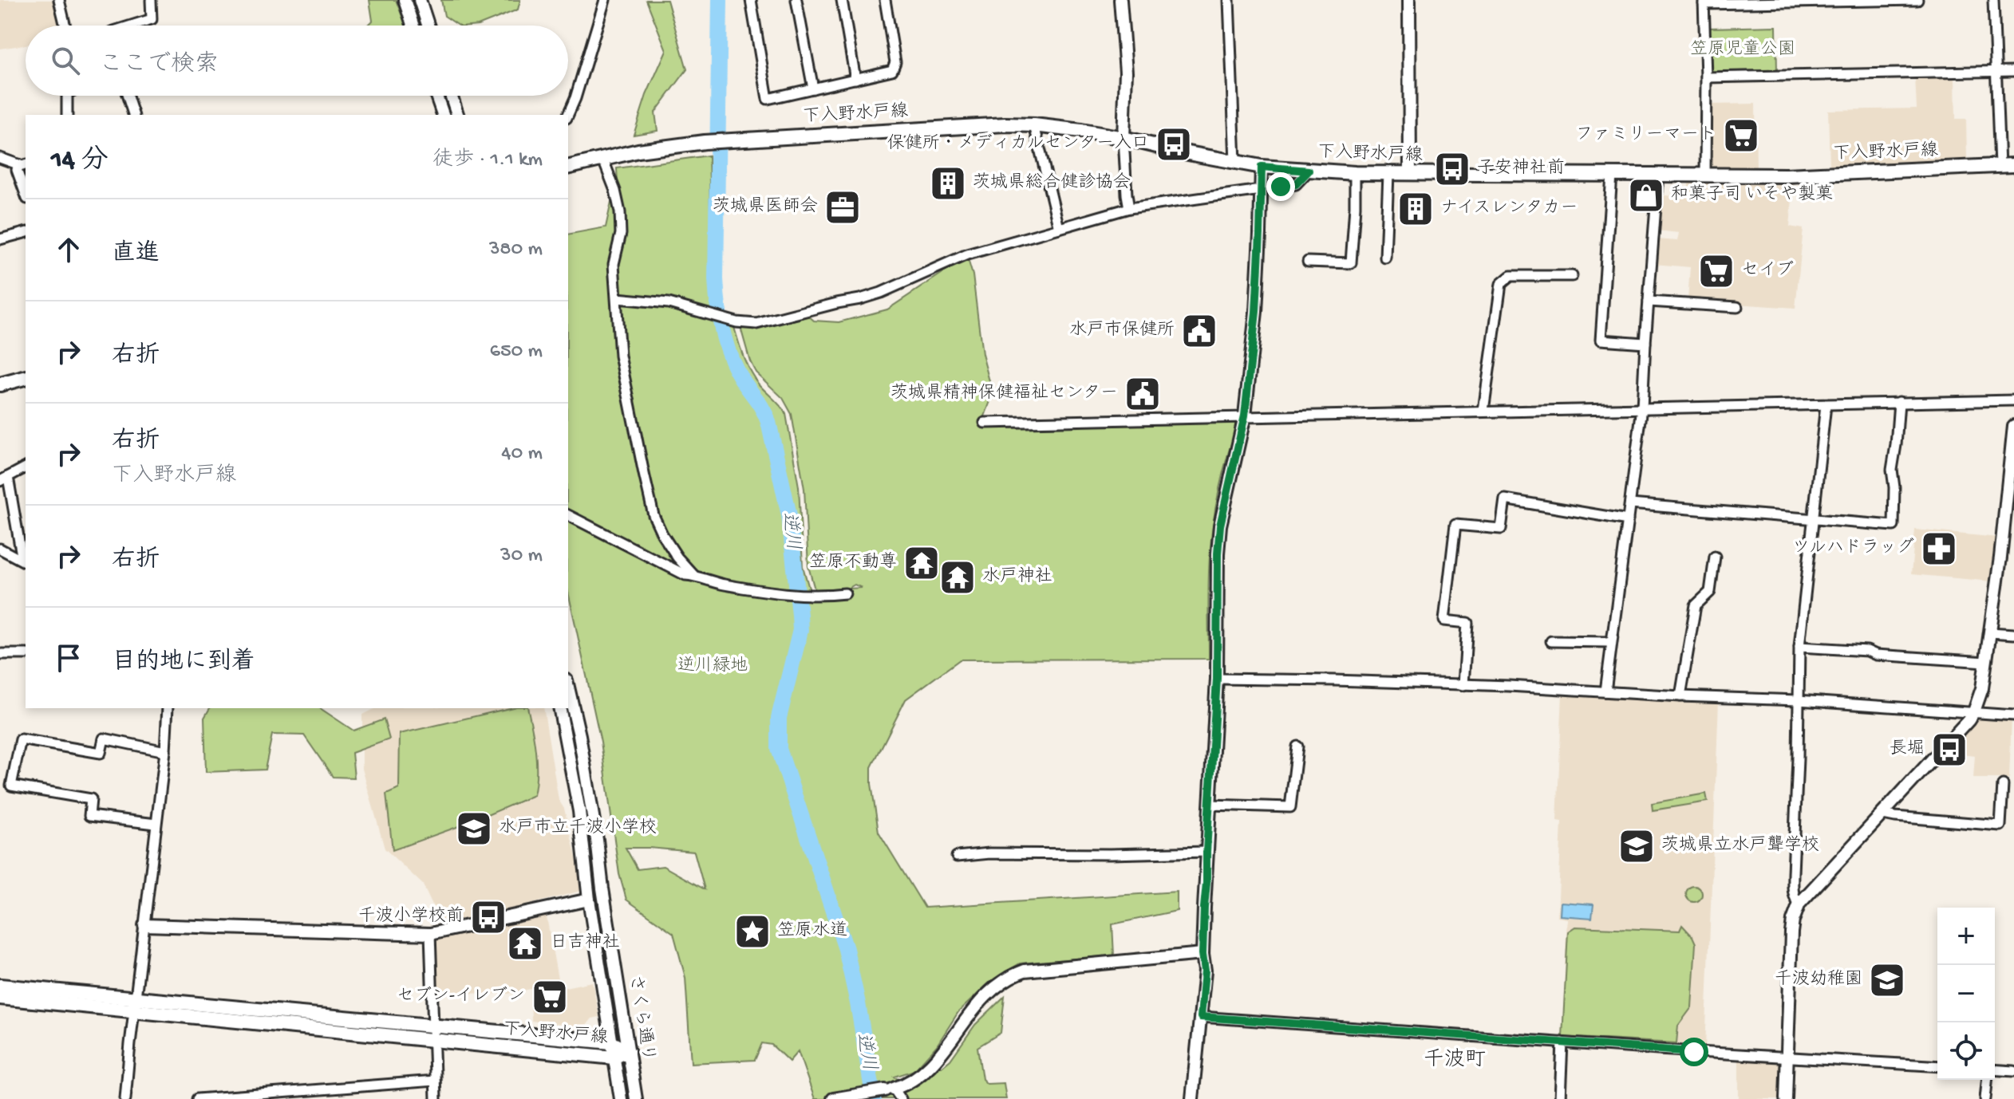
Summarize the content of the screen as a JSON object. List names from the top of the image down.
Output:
{
  "streets": {
    "main road": ["下入野水戸線"],
    "street": ["さくら通り"]
  },
  "crossings": [
    ["下入野水戸線", "さくら通り"]
  ],
  "districts": ["千波町"],
  "water": ["逆川"],
  "parks": ["笠原児童公園", "逆川緑地"],
  "places": {
    "supermarket": ["ファミリーマート", "セイブ", "セブン-イレブン"],
    "bus stop": [
      "保健所・メディカルセンター入口",
      "子安神社前",
      "長堀",
      "千波小学校前"
    ],
    "building": ["茨城県総合健診協会", "ナイスレンタカー"],
    "shop": ["和菓子司 いそや製菓"],
    "office": ["茨城県医師会"],
    "public building": ["水戸市保健所", "茨城県精神保健福祉センター"],
    "pharmacy": ["ツルハドラッグ"],
    "temple": ["笠原不動尊", "水戸神社", "日吉神社"],
    "school or university": ["水戸市立千波小学校", "茨城県立水戸聾学校", "千波幼稚園"],
    "place": ["笠原水道"]
  },
  "page": {
    "search": "ここで検索",
    "heading": ["14 分", "徒歩 · 1.1 km"],
    "list": [
      ["直進", "380 m"],
      ["右折", "650 m"],
      ["右折", "下入野水戸線", "40 m"],
      ["右折", "30 m"],
      "目的地に到着"
    ],
    "map_buttons": ["+", "−"]
  }
}
